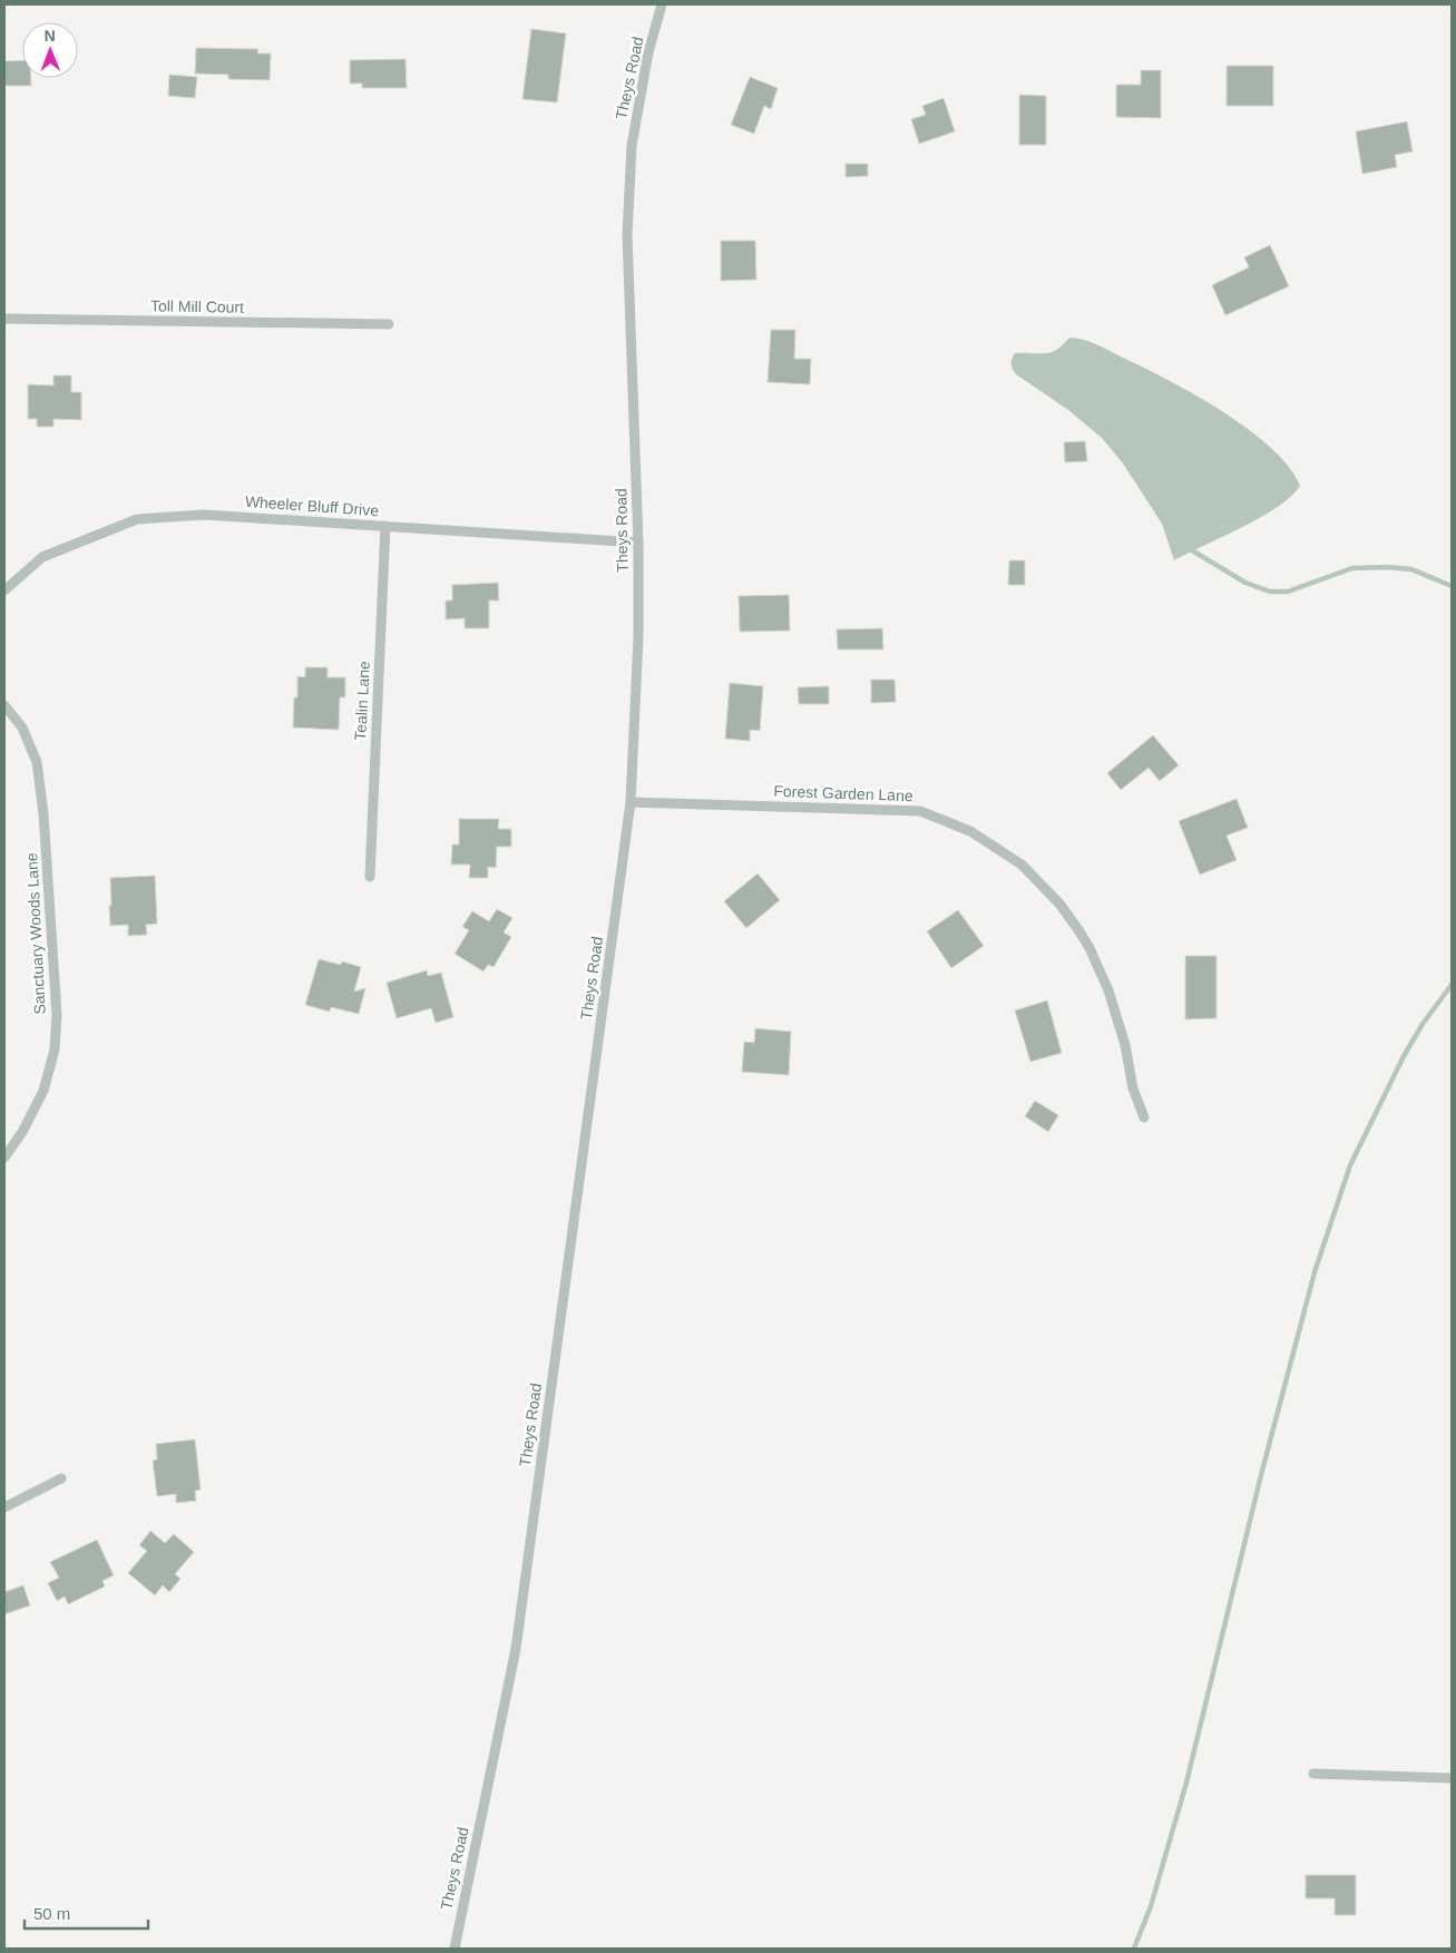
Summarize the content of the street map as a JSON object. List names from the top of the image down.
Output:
{
  "streets": {
    "street": [
      "Theys Road",
      "Toll Mill Court",
      "Wheeler Bluff Drive",
      "Tealin Lane",
      "Forest Garden Lane",
      "Sanctuary Woods Lane"
    ]
  },
  "crossings": [
    ["Theys Road", "Wheeler Bluff Drive"],
    ["Theys Road", "Forest Garden Lane"],
    ["Wheeler Bluff Drive", "Tealin Lane"]
  ],
  "scale_bar": "50 m",
  "north": "top"
}
